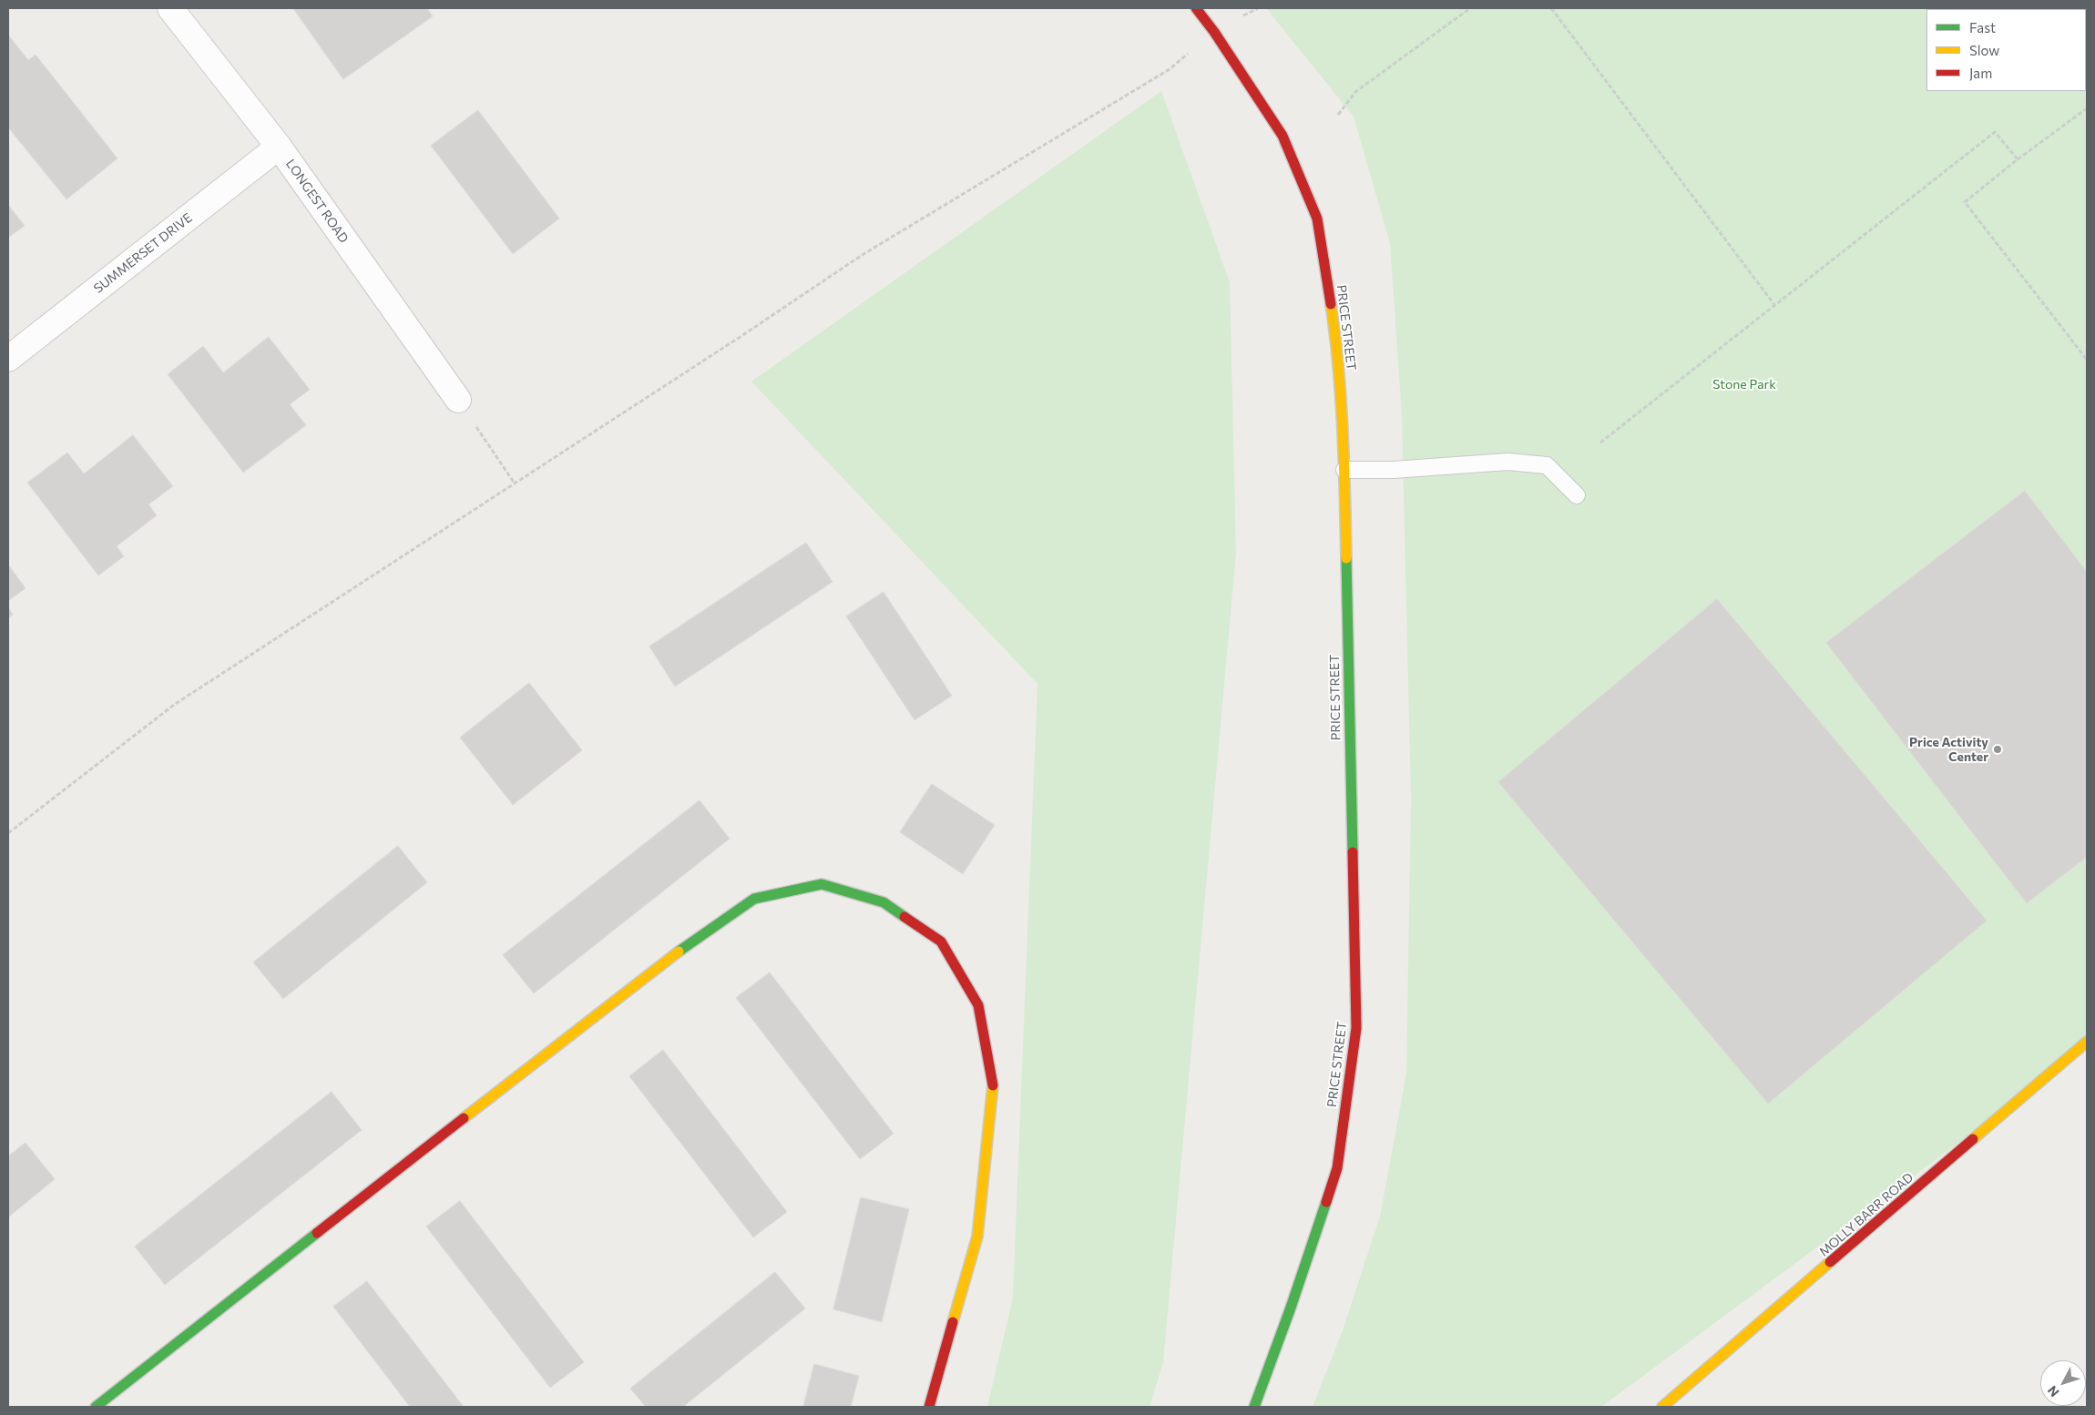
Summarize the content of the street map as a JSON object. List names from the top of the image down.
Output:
{
  "streets": {
    "street": [
      "LONGEST ROAD",
      "SUMMERSET DRIVE",
      "PRICE STREET",
      "MOLLY BARR ROAD"
    ]
  },
  "crossings": [
    ["LONGEST ROAD", "SUMMERSET DRIVE"]
  ],
  "parks": ["Stone Park"],
  "places": ["Price Activity Center"],
  "legend": ["Fast", "Slow", "Jam"],
  "north": "bottom left"
}
